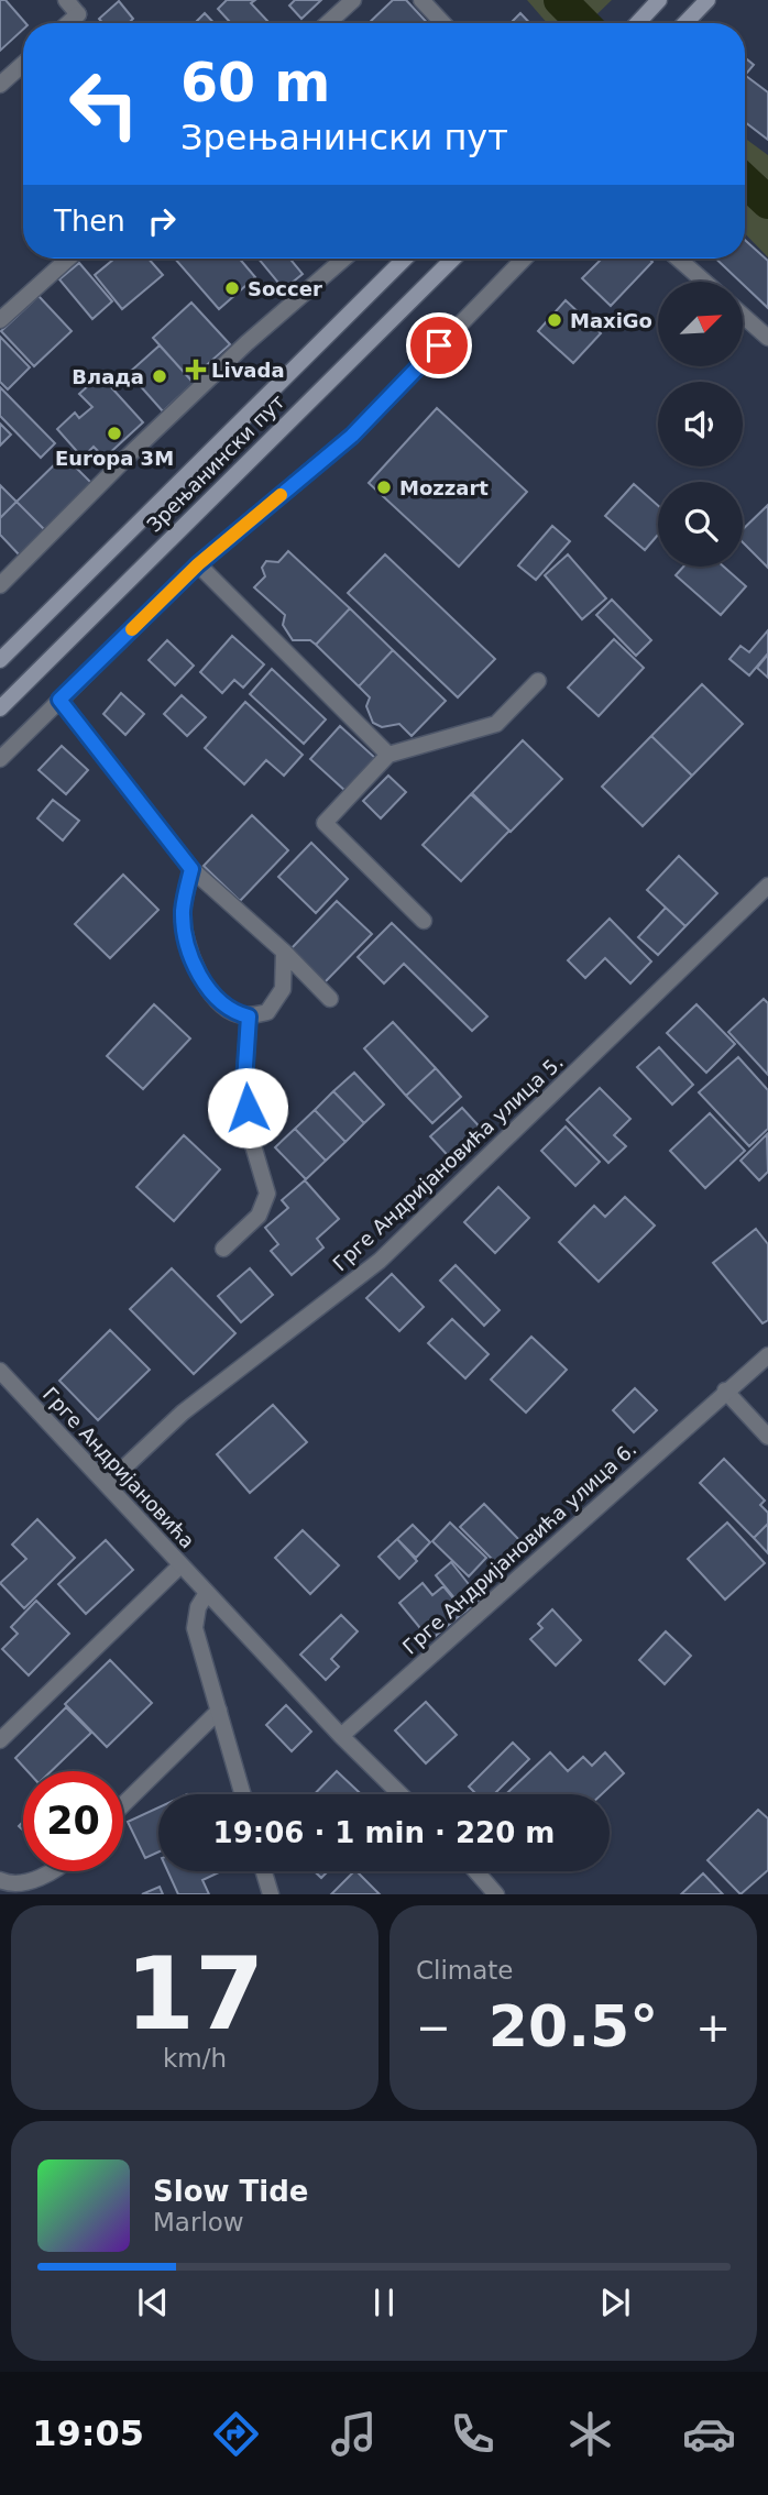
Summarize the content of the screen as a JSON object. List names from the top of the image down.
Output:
{
  "streets": {
    "main road": ["Зрењанински пут"],
    "street": ["Грге Андријановића улица 5.", "Грге Андријановића", "Грге Андријановића улица 6."]
  },
  "crossings": [
    ["Грге Андријановића улица 5.", "Грге Андријановића"],
    ["Грге Андријановића", "Грге Андријановића улица 6."]
  ],
  "places": {
    "other": [
      "Soccer",
      "MaxiGo",
      "Влада",
      "Europa 3M",
      "Mozzart"
    ],
    "health": ["Livada"]
  },
  "north": "top right",
  "page": {
    "turn": ["60 m", "Зрењанински пут"],
    "then": "Then",
    "limit": "20",
    "trip": "19:06 · 1 min · 220 m",
    "tile": [
      ["17", "km/h"],
      "Climate"
    ],
    "heat": ["−", "20.5°", "+"],
    "song": ["Slow Tide", "Marlow"],
    "tabs": "19:05"
  }
}
